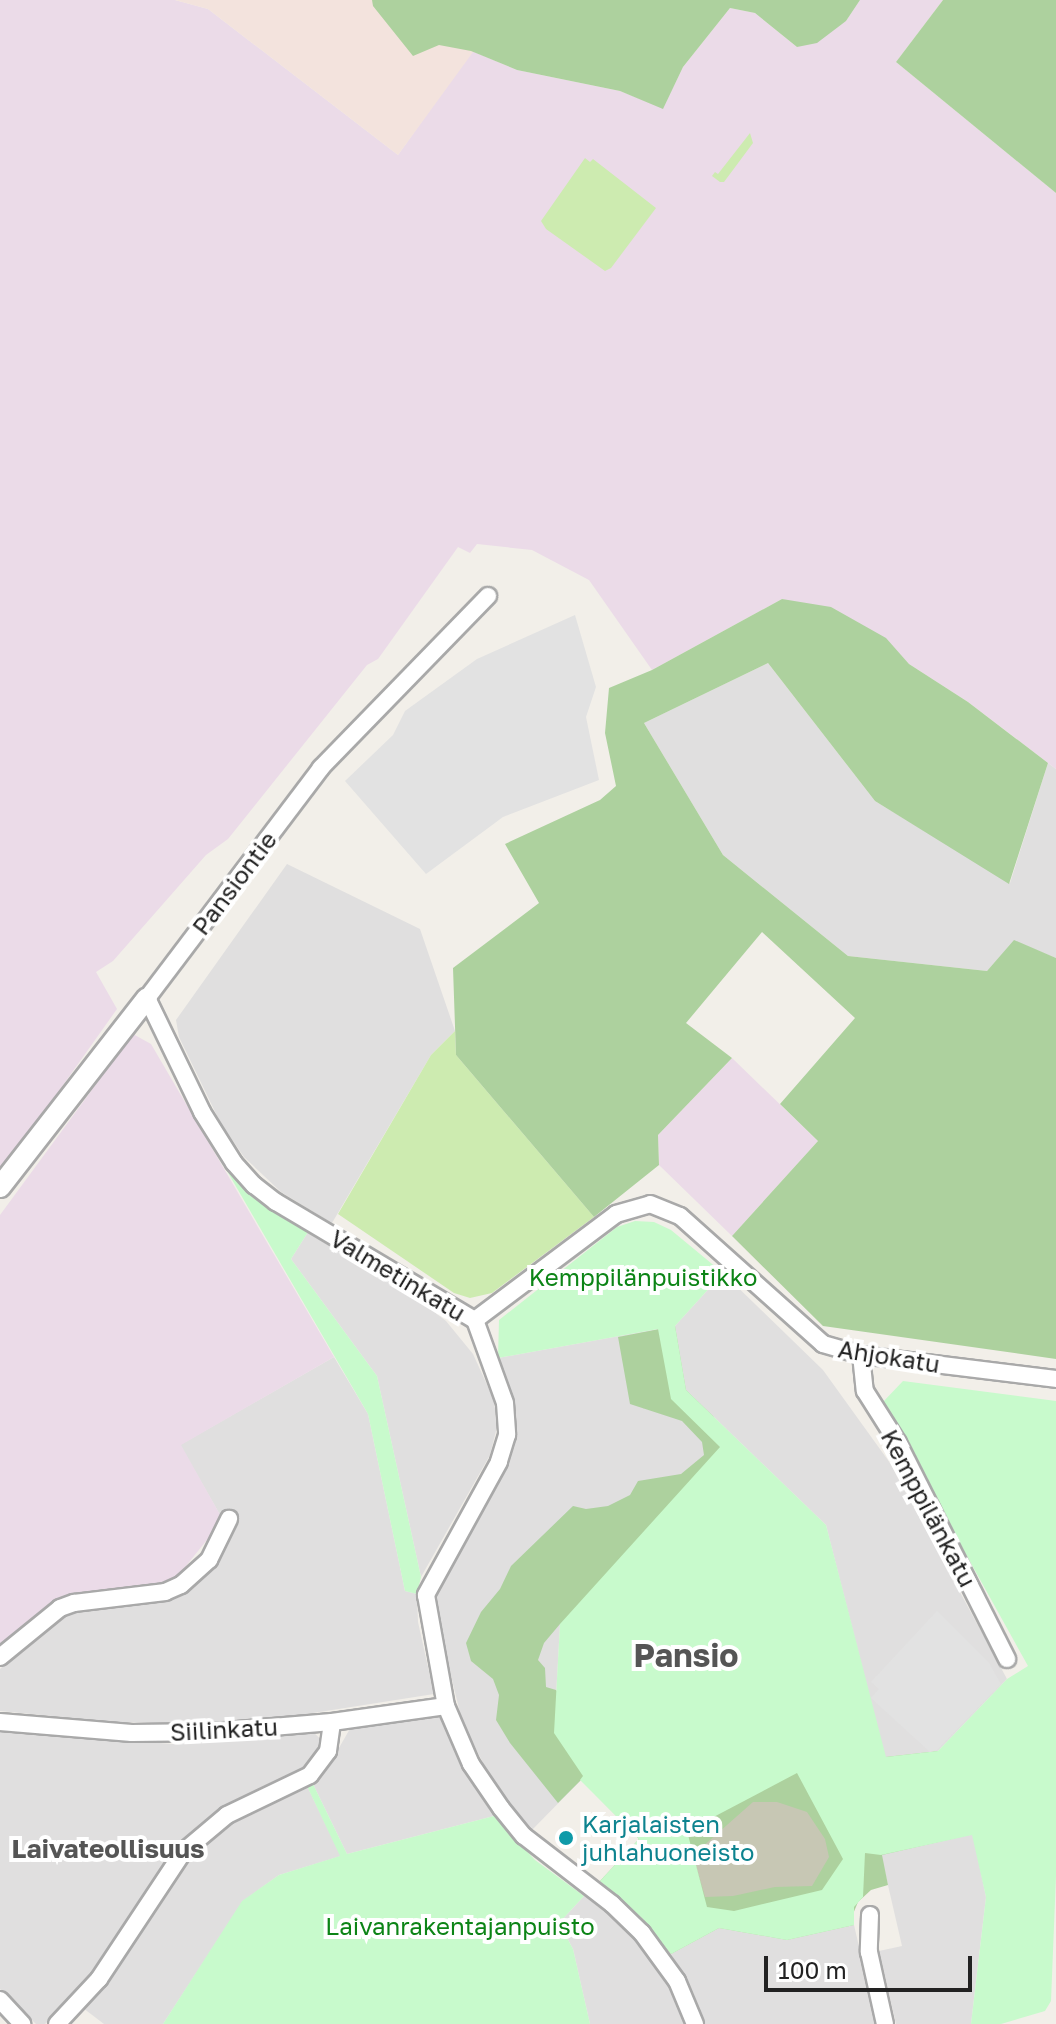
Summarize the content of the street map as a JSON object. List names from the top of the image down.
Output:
{
  "streets": {
    "street": [
      "Pansiontie",
      "Valmetinkatu",
      "Ahjokatu",
      "Kemppilänkatu",
      "Siilinkatu"
    ]
  },
  "crossings": [
    ["Pansiontie", "Valmetinkatu"],
    ["Valmetinkatu", "Ahjokatu"],
    ["Valmetinkatu", "Siilinkatu"],
    ["Ahjokatu", "Kemppilänkatu"]
  ],
  "districts": ["Pansio", "Laivateollisuus"],
  "parks": ["Kemppilänpuistikko", "Laivanrakentajanpuisto"],
  "places": ["Karjalaisten juhlahuoneisto"],
  "scale_bar": "100 m"
}
